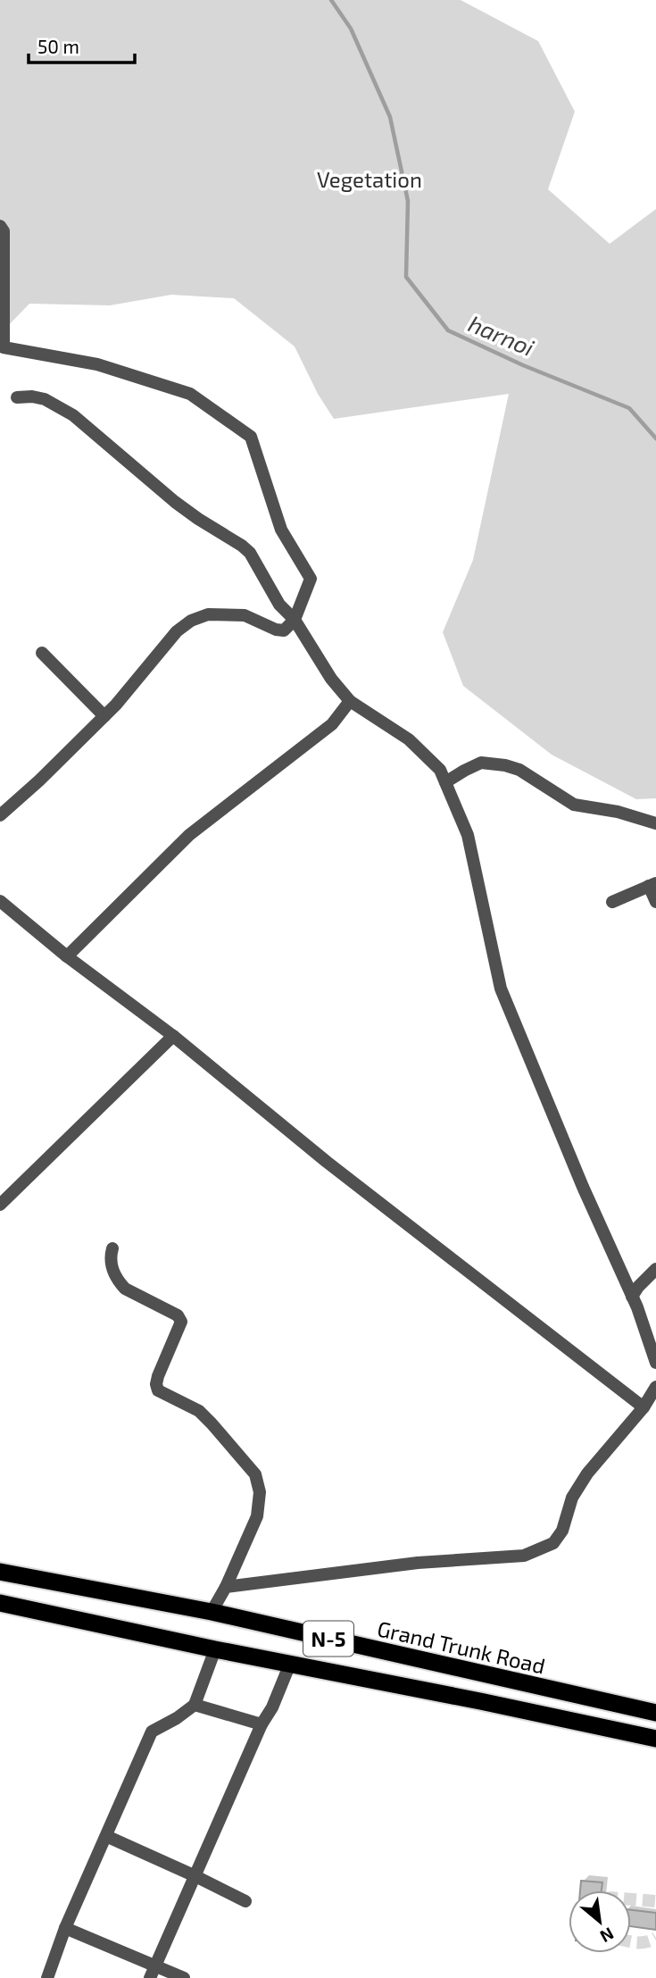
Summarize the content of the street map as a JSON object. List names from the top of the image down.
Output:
{
  "streets": {
    "highway": ["N-5", "Grand Trunk Road"]
  },
  "water": ["harnoi"],
  "parks": ["Vegetation"],
  "scale_bar": "50 m",
  "north": "bottom right"
}
